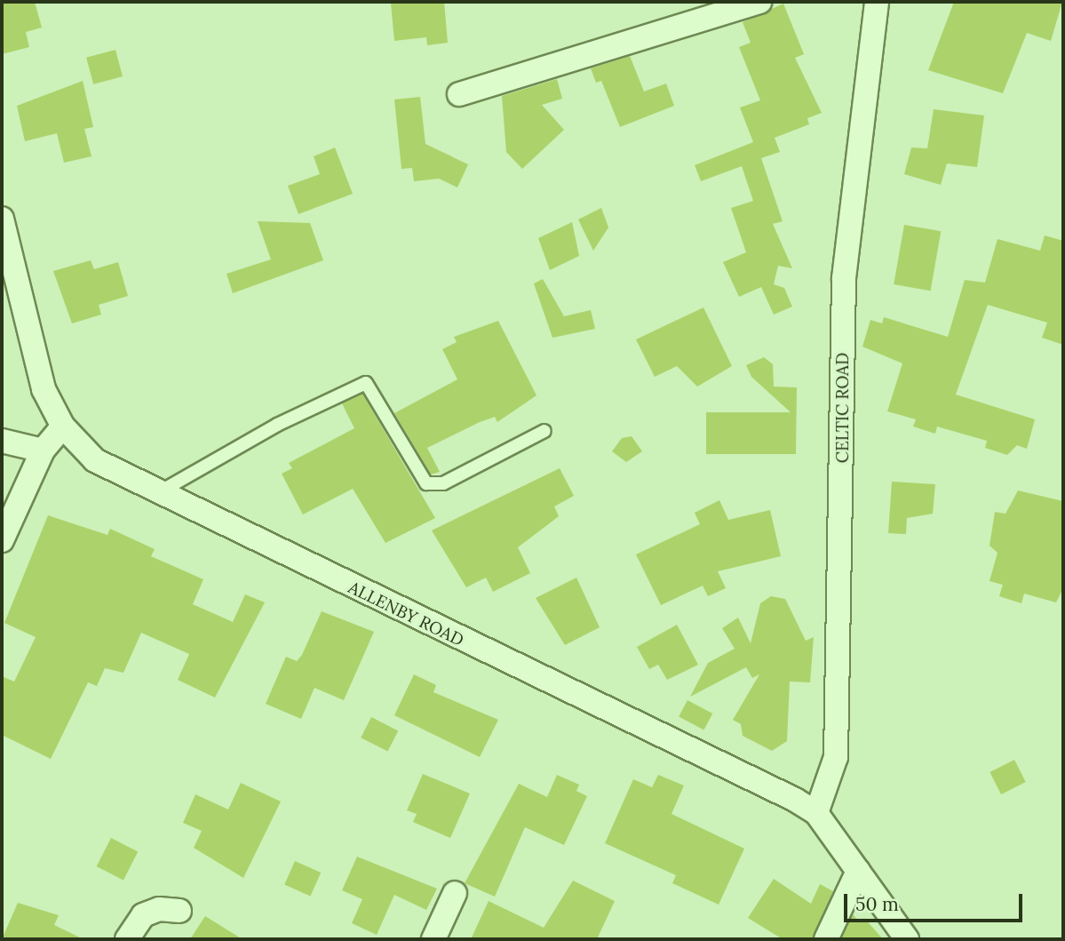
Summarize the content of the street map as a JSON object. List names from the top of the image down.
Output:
{
  "streets": {
    "street": ["CELTIC ROAD", "ALLENBY ROAD"]
  },
  "crossings": [
    ["CELTIC ROAD", "ALLENBY ROAD"]
  ],
  "scale_bar": "50 m"
}
